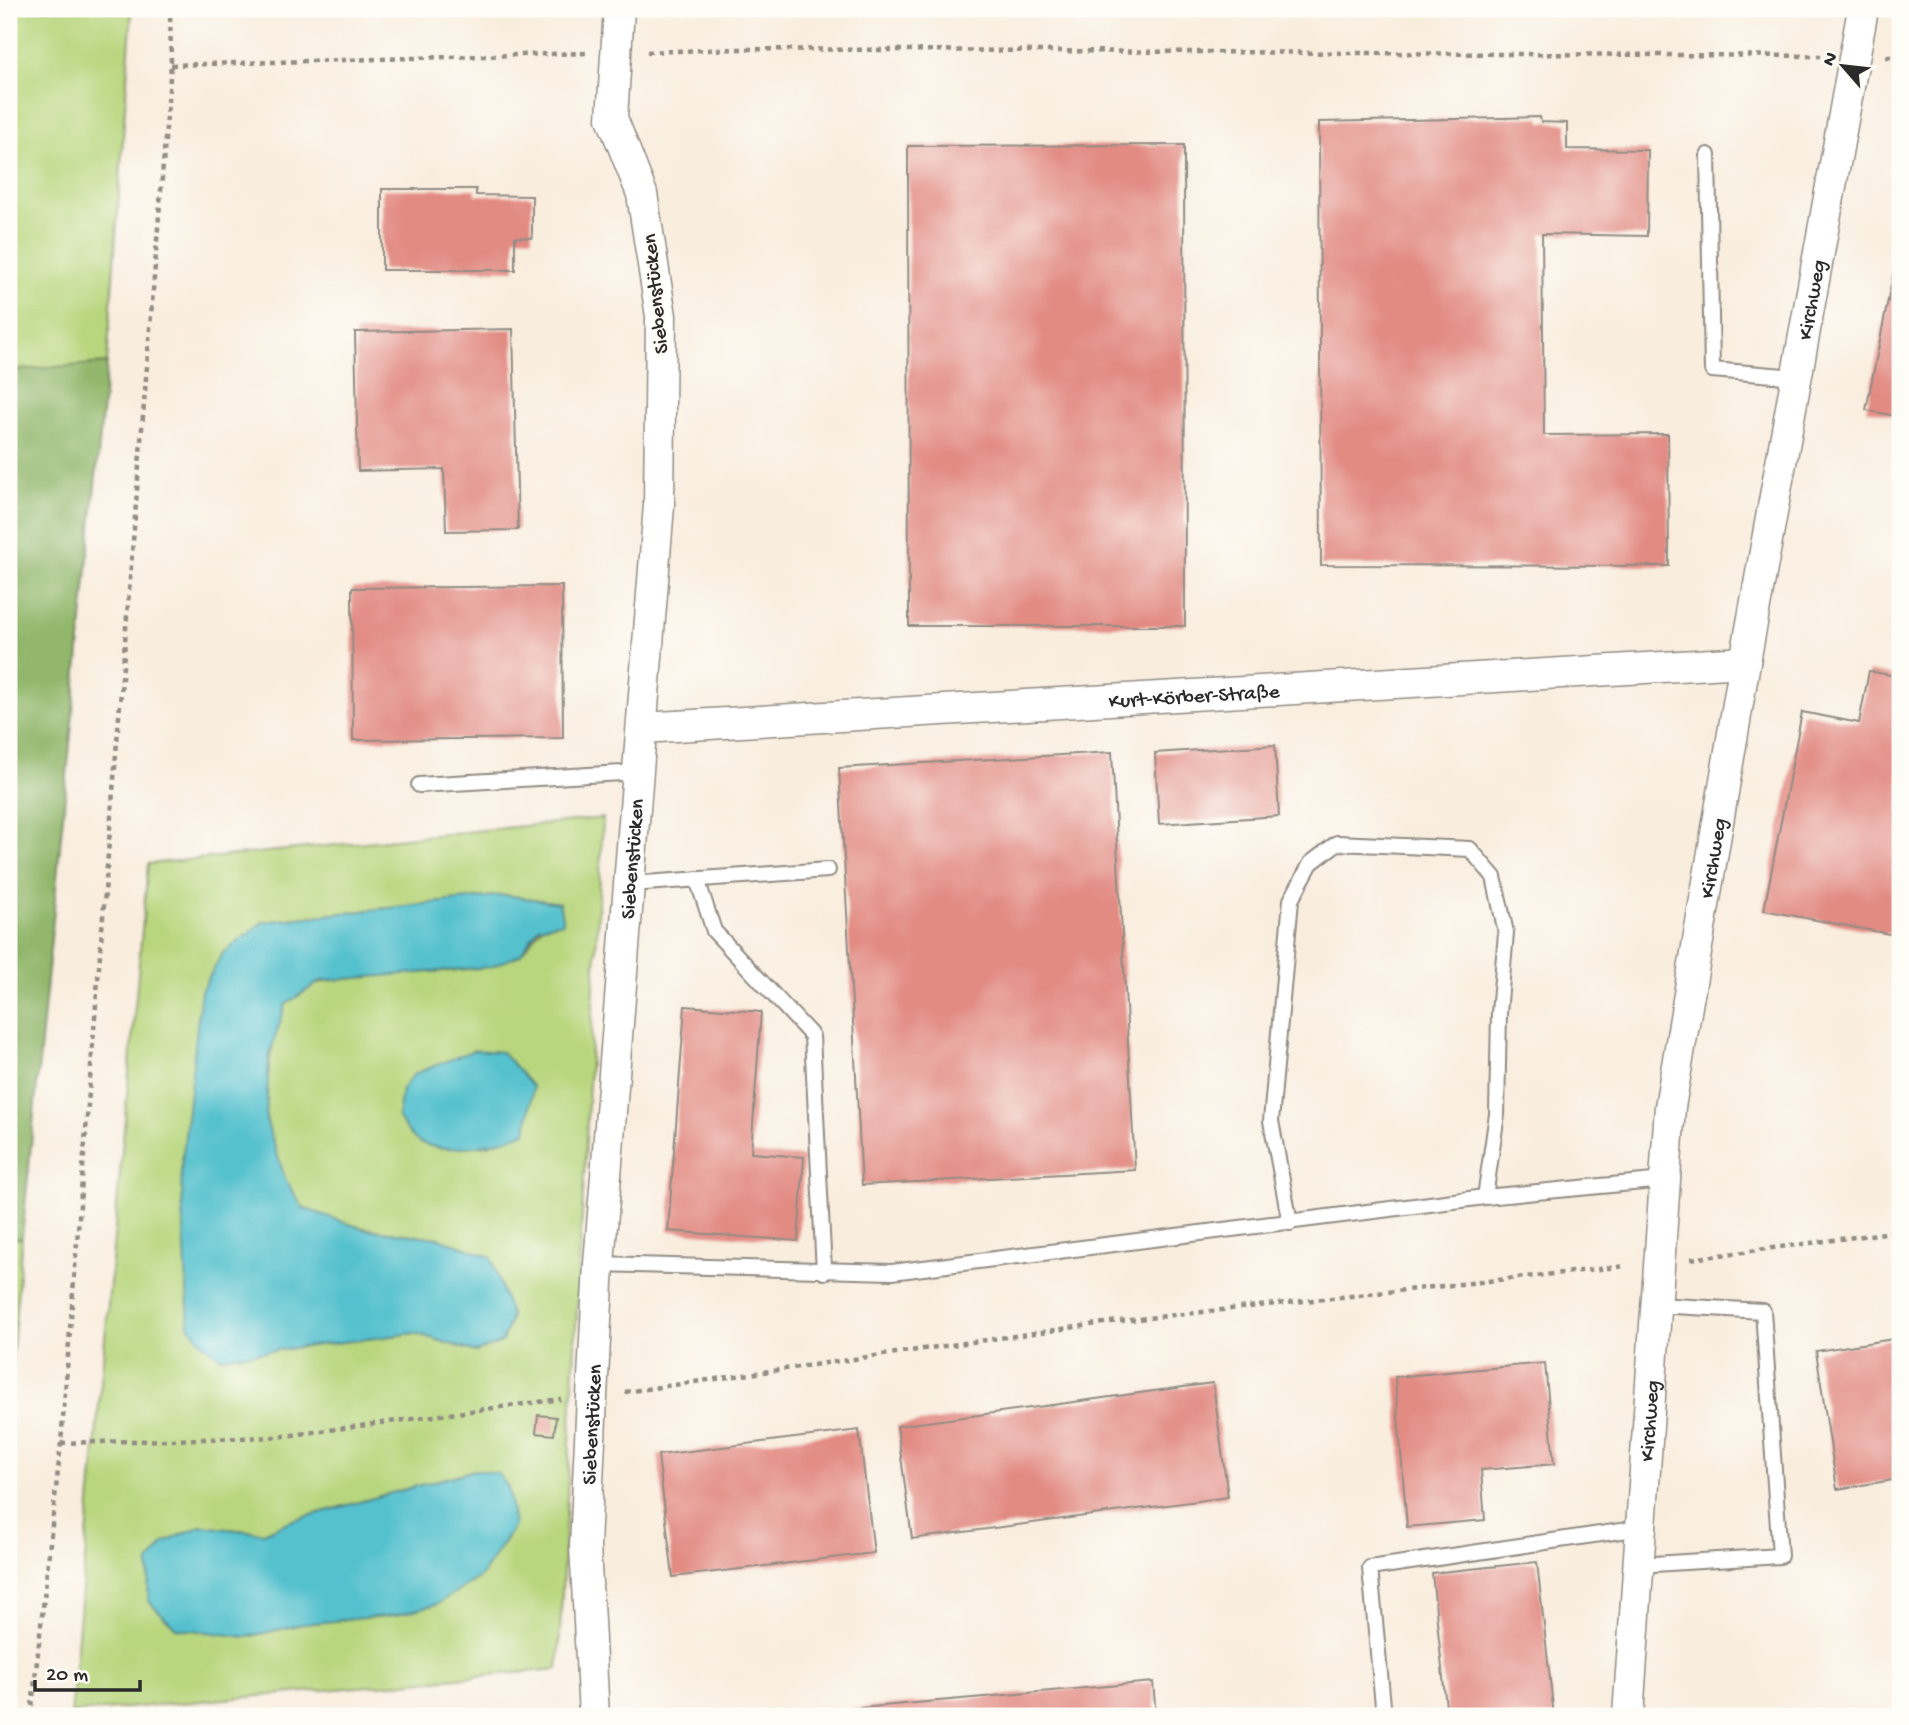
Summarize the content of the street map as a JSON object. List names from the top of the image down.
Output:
{
  "streets": {
    "street": ["Siebenstücken", "Kirchweg", "Kurt-Körber-Straße"]
  },
  "crossings": [
    ["Siebenstücken", "Kurt-Körber-Straße"],
    ["Kirchweg", "Kurt-Körber-Straße"]
  ],
  "scale_bar": "20 m",
  "north": "top left"
}
